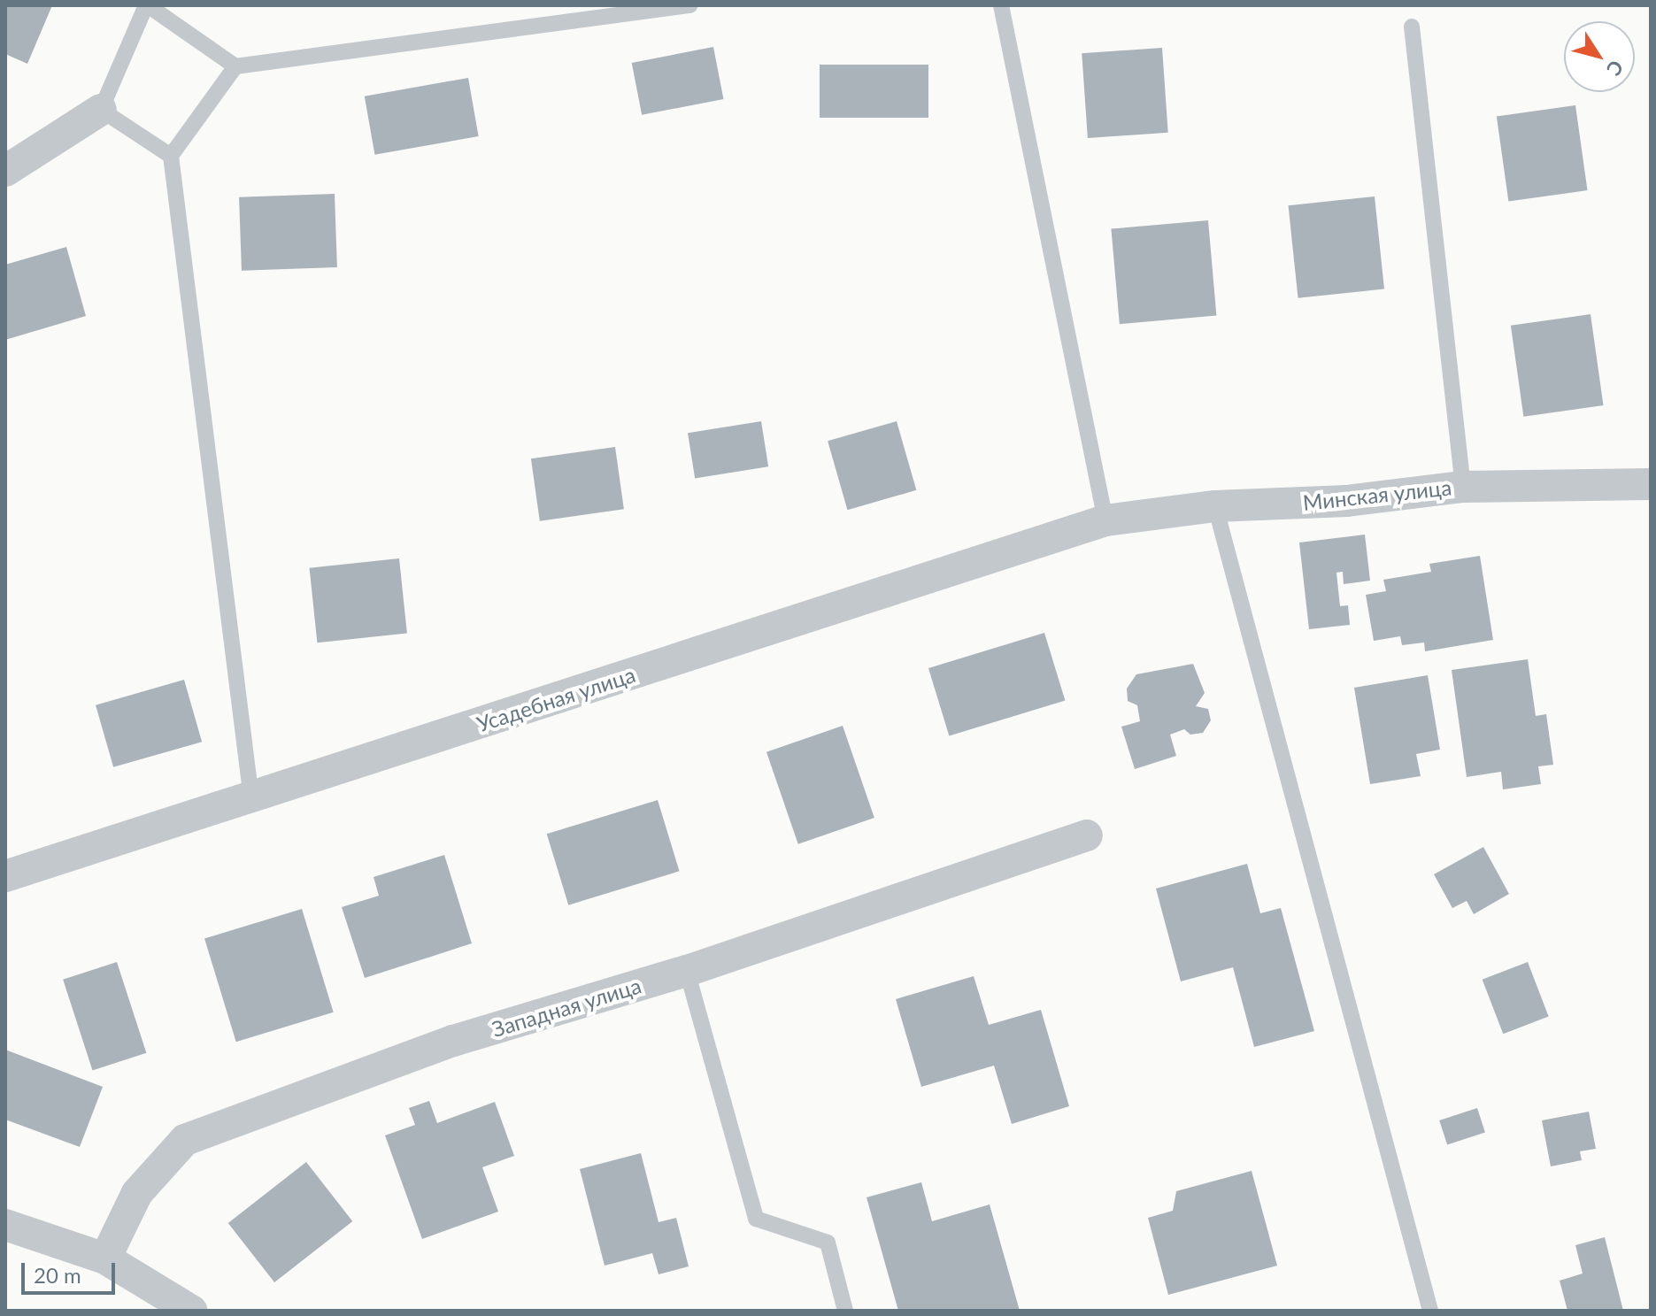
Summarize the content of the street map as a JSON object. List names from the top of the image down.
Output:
{
  "streets": {
    "street": ["Минская улица", "Усадебная улица", "Западная улица"]
  },
  "crossings": [
    ["Минская улица", "Усадебная улица"]
  ],
  "scale_bar": "20 m",
  "north": "bottom right"
}
